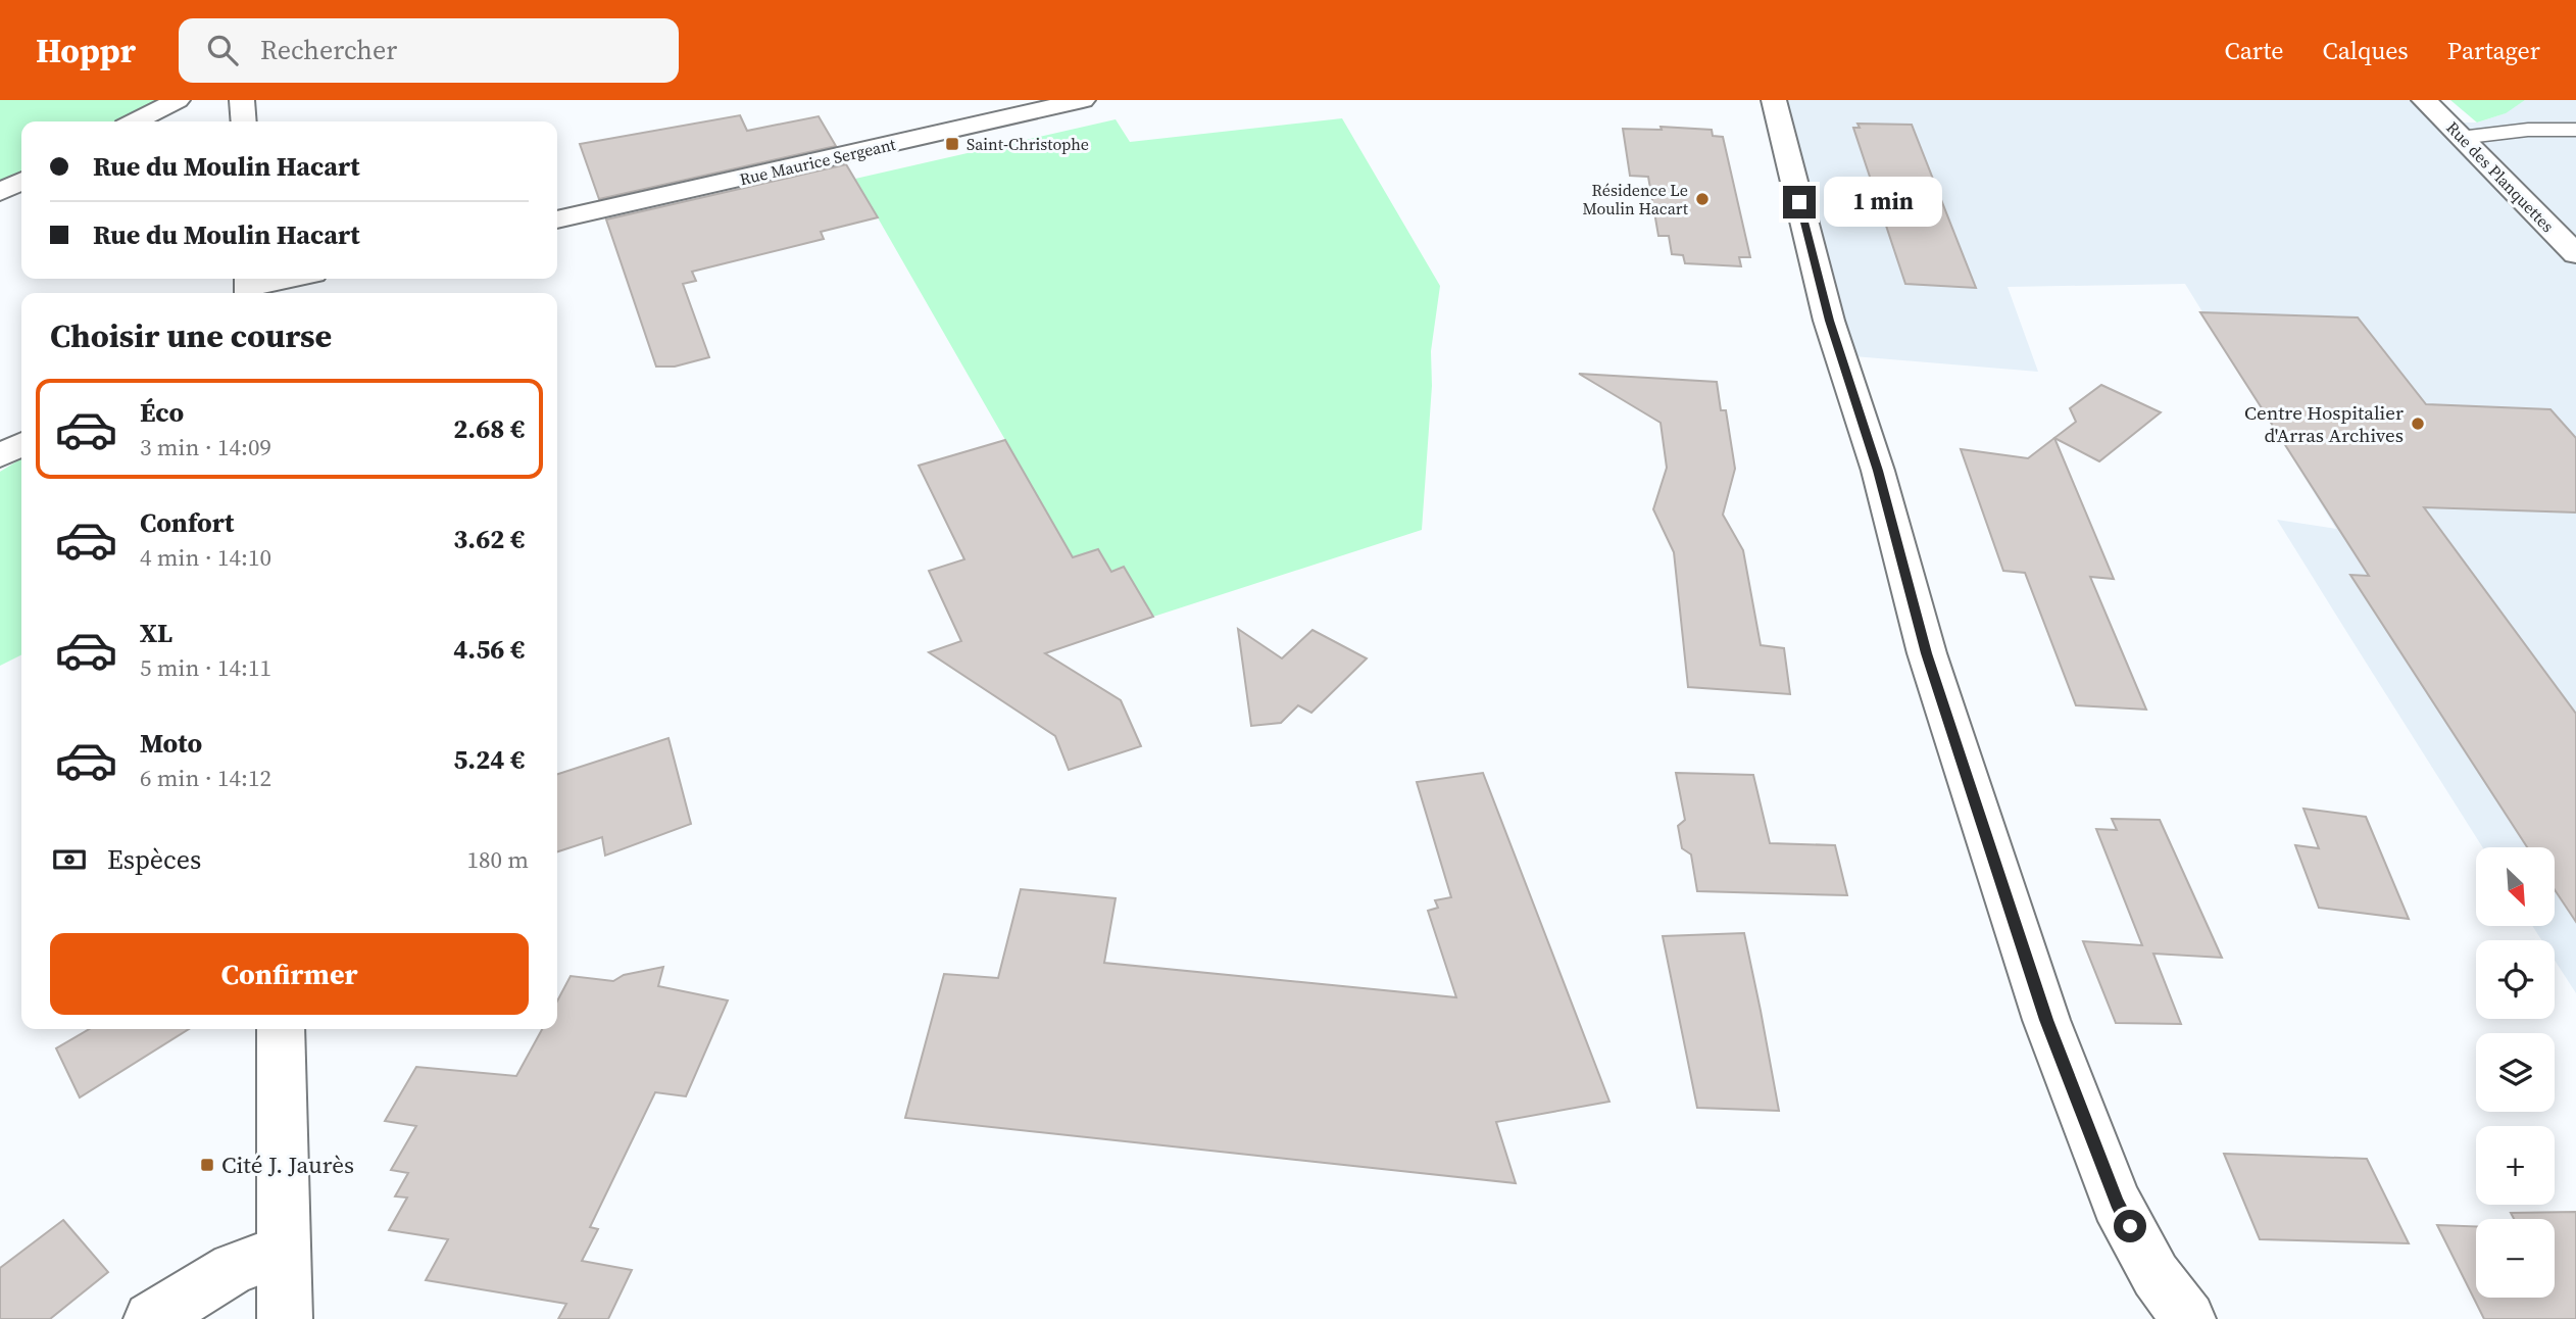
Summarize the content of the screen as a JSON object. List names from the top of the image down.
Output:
{
  "streets": {
    "street": ["Rue Maurice Sergeant", "Rue des Planquettes"]
  },
  "places": {
    "transit": ["Saint-Christophe", "Cité J. Jaurès"],
    "other": ["Résidence Le Moulin Hacart", "Centre Hospitalier d'Arras Archives"]
  },
  "north": "bottom right",
  "page": {
    "header": "Hoppr",
    "search": "Rechercher",
    "nav": ["Carte", "Calques", "Partager"],
    "banner": ["Rue du Moulin Hacart", "Rue du Moulin Hacart"],
    "bubble": "1 min",
    "heading": "Choisir une course",
    "list": [
      {
        "name": "Éco",
        "note": "3 min · 14:09",
        "value": "2.68 €"
      },
      {
        "name": "Confort",
        "note": "4 min · 14:10",
        "value": "3.62 €"
      },
      {
        "name": "XL",
        "note": "5 min · 14:11",
        "value": "4.56 €"
      },
      {
        "name": "Moto",
        "note": "6 min · 14:12",
        "value": "5.24 €"
      }
    ],
    "pay": ["Espèces", "180 m"],
    "map_buttons": ["+", "−"],
    "buttons": "Confirmer"
  }
}
